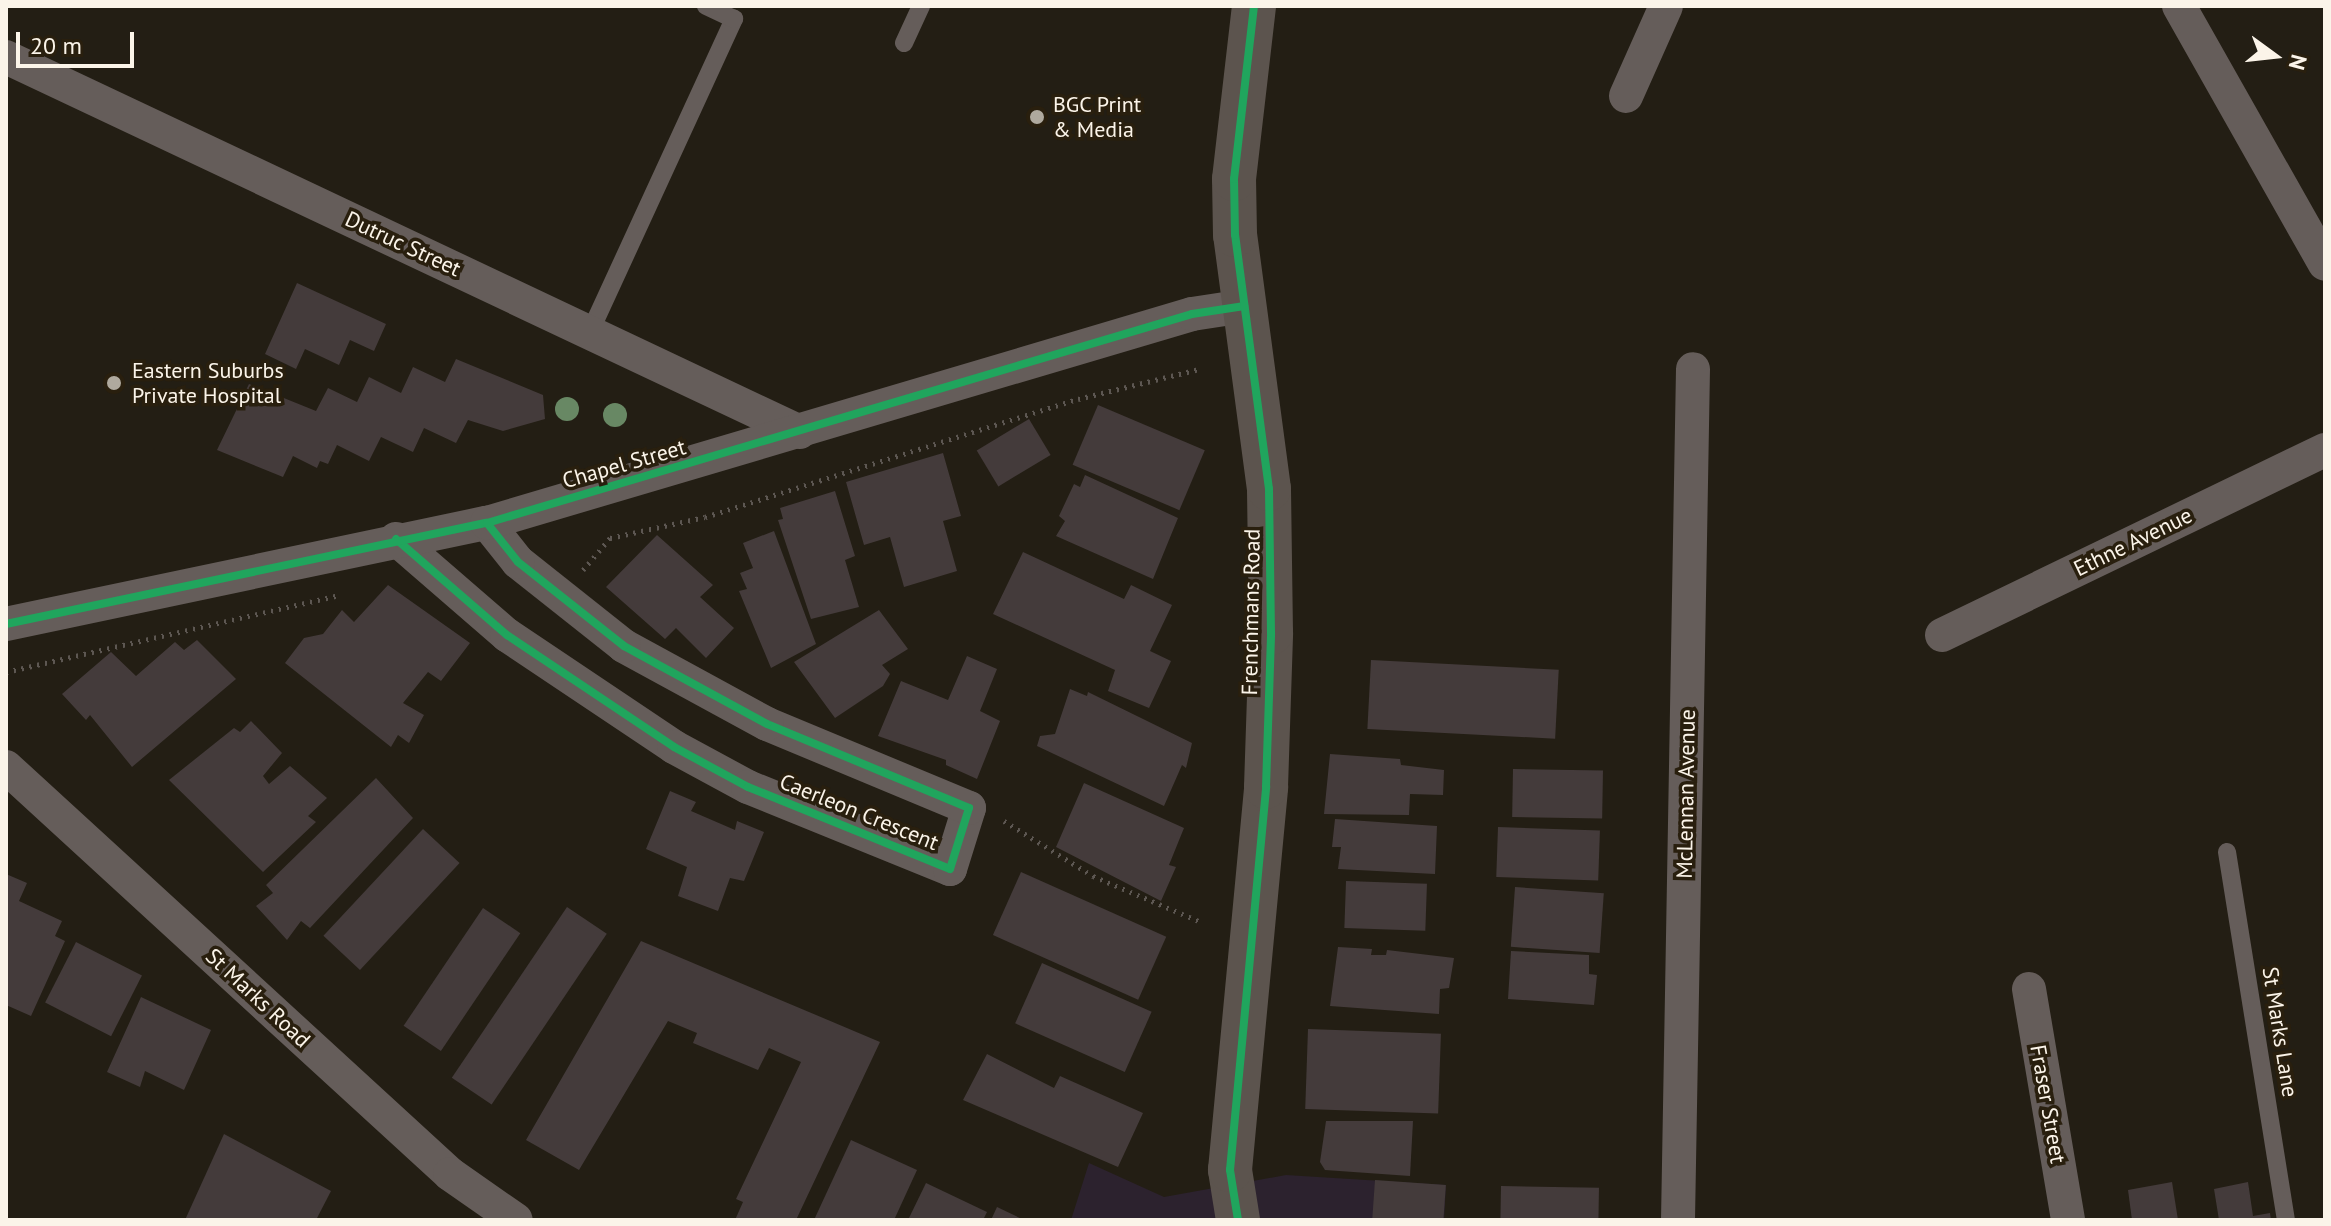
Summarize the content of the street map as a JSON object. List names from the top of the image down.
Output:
{
  "streets": {
    "main road": ["Frenchmans Road"],
    "street": [
      "Dutruc Street",
      "Chapel Street",
      "Ethne Avenue",
      "McLennan Avenue",
      "Caerleon Crescent",
      "St Marks Road",
      "Fraser Street"
    ],
    "lane": ["St Marks Lane"]
  },
  "crossings": [
    ["Dutruc Street", "Chapel Street"],
    ["Chapel Street", "Frenchmans Road"],
    ["Chapel Street", "Caerleon Crescent"]
  ],
  "places": ["BGC Print & Media", "Eastern Suburbs Private Hospital"],
  "scale_bar": "20 m",
  "north": "right"
}
